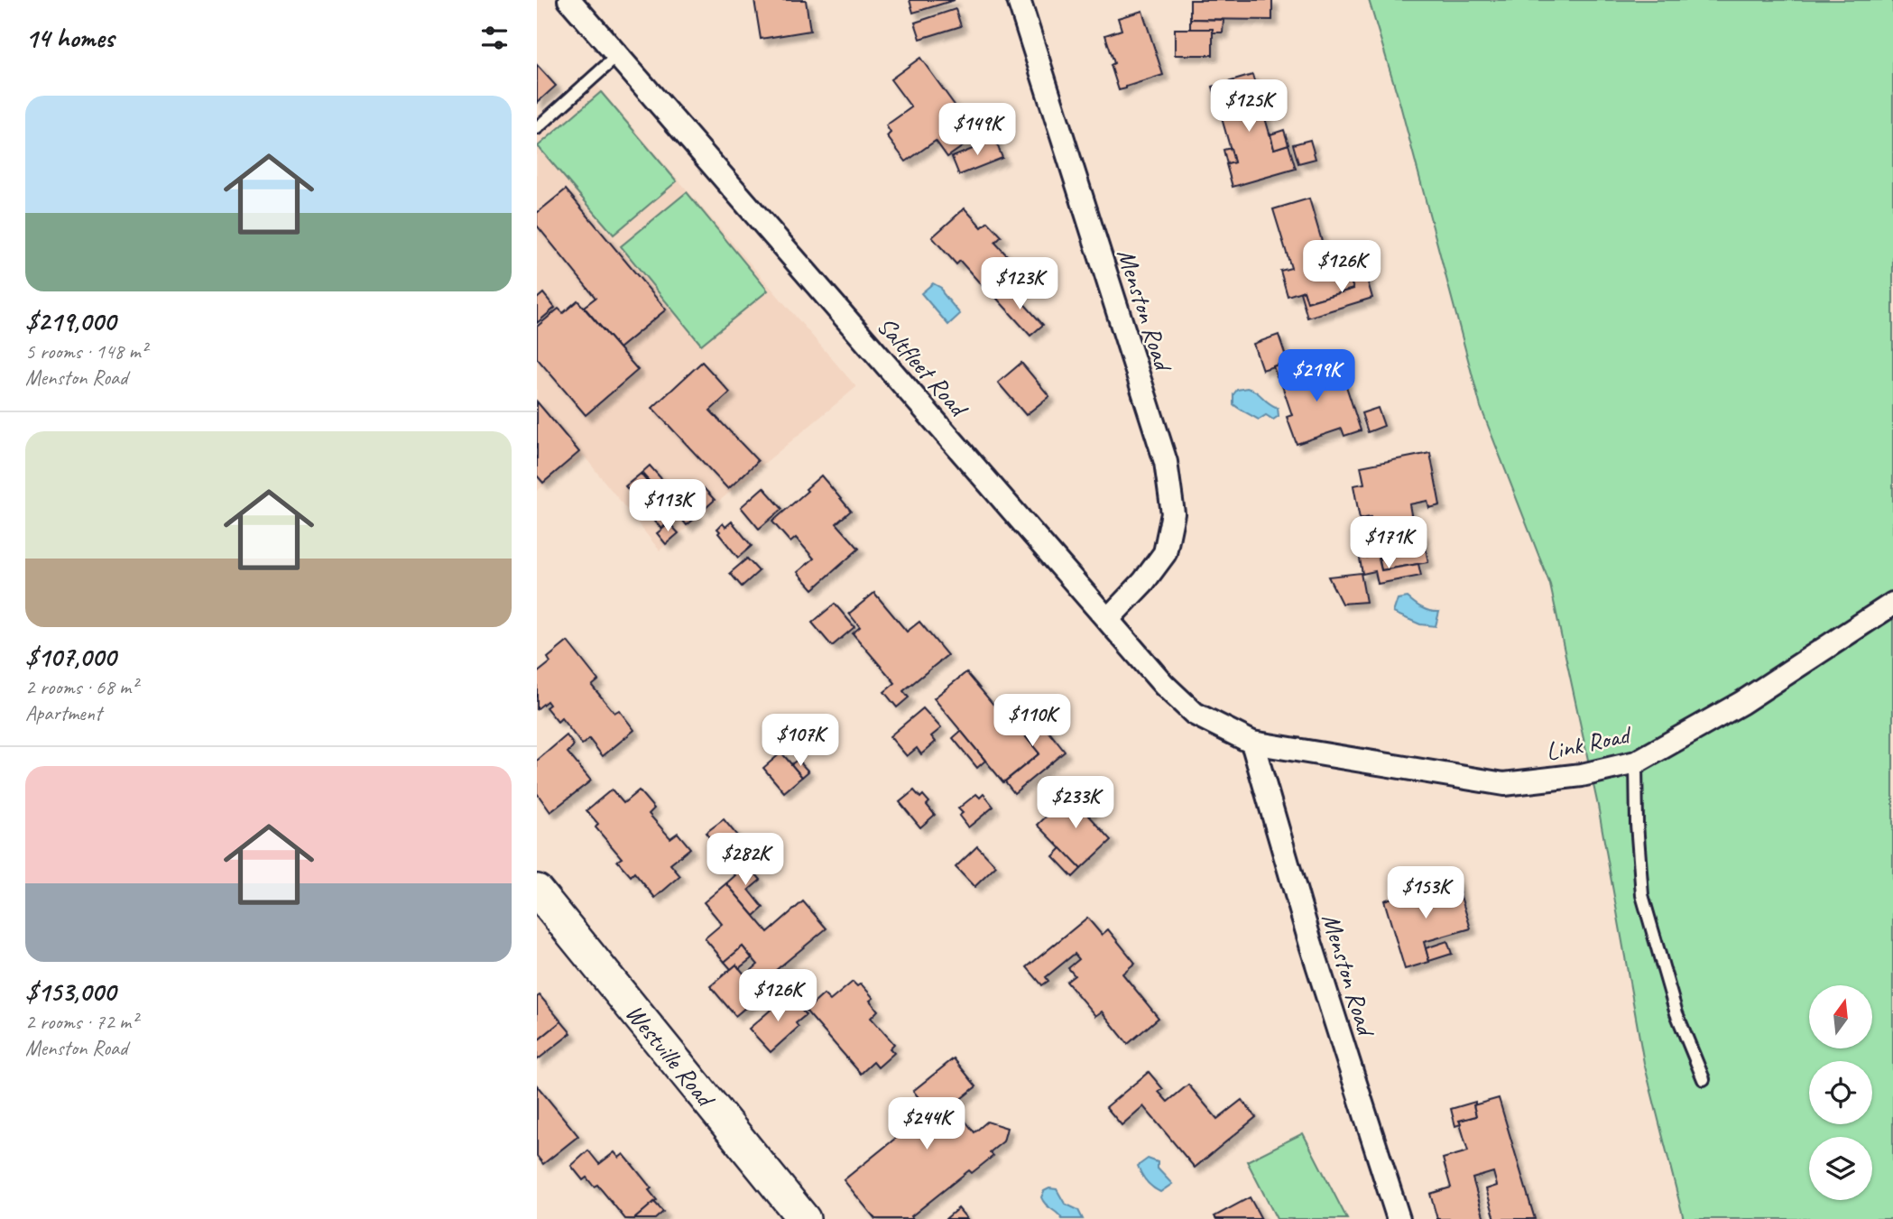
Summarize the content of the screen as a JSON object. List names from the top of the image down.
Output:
{
  "streets": {
    "street": [
      "Menston Road",
      "Saltfleet Road",
      "Link Road",
      "Westville Road"
    ]
  },
  "crossings": [
    ["Menston Road", "Saltfleet Road"],
    ["Menston Road", "Link Road"],
    ["Saltfleet Road", "Link Road"]
  ],
  "north": "top",
  "page": {
    "heading": "14 homes",
    "list": [
      {
        "name": "$219,000",
        "note": "5 rooms · 148 m² · Menston Road"
      },
      {
        "name": "$107,000",
        "note": "2 rooms · 68 m² · Apartment"
      },
      {
        "name": "$153,000",
        "note": "2 rooms · 72 m² · Menston Road"
      }
    ],
    "price": [
      "$125K",
      "$149K",
      "$126K",
      "$123K",
      "$219K",
      "$113K",
      "$171K",
      "$110K",
      "$107K",
      "$233K",
      "$282K",
      "$153K",
      "$126K",
      "$244K"
    ]
  }
}
